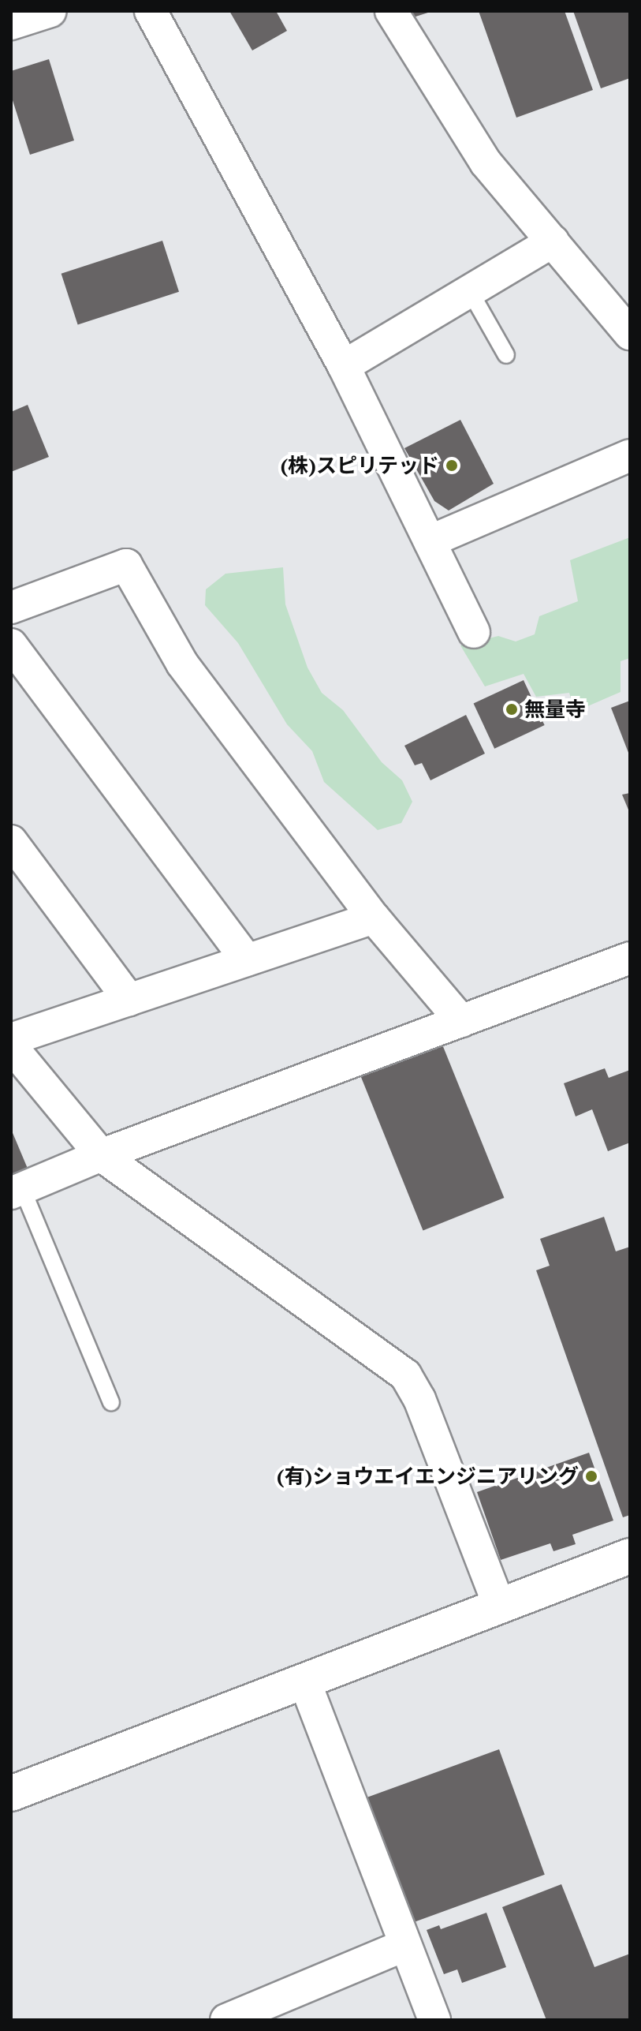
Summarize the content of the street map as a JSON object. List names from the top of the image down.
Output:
{
  "places": ["(株)スピリテッド", "無量寺", "(有)ショウエイエンジニアリング"]
}
